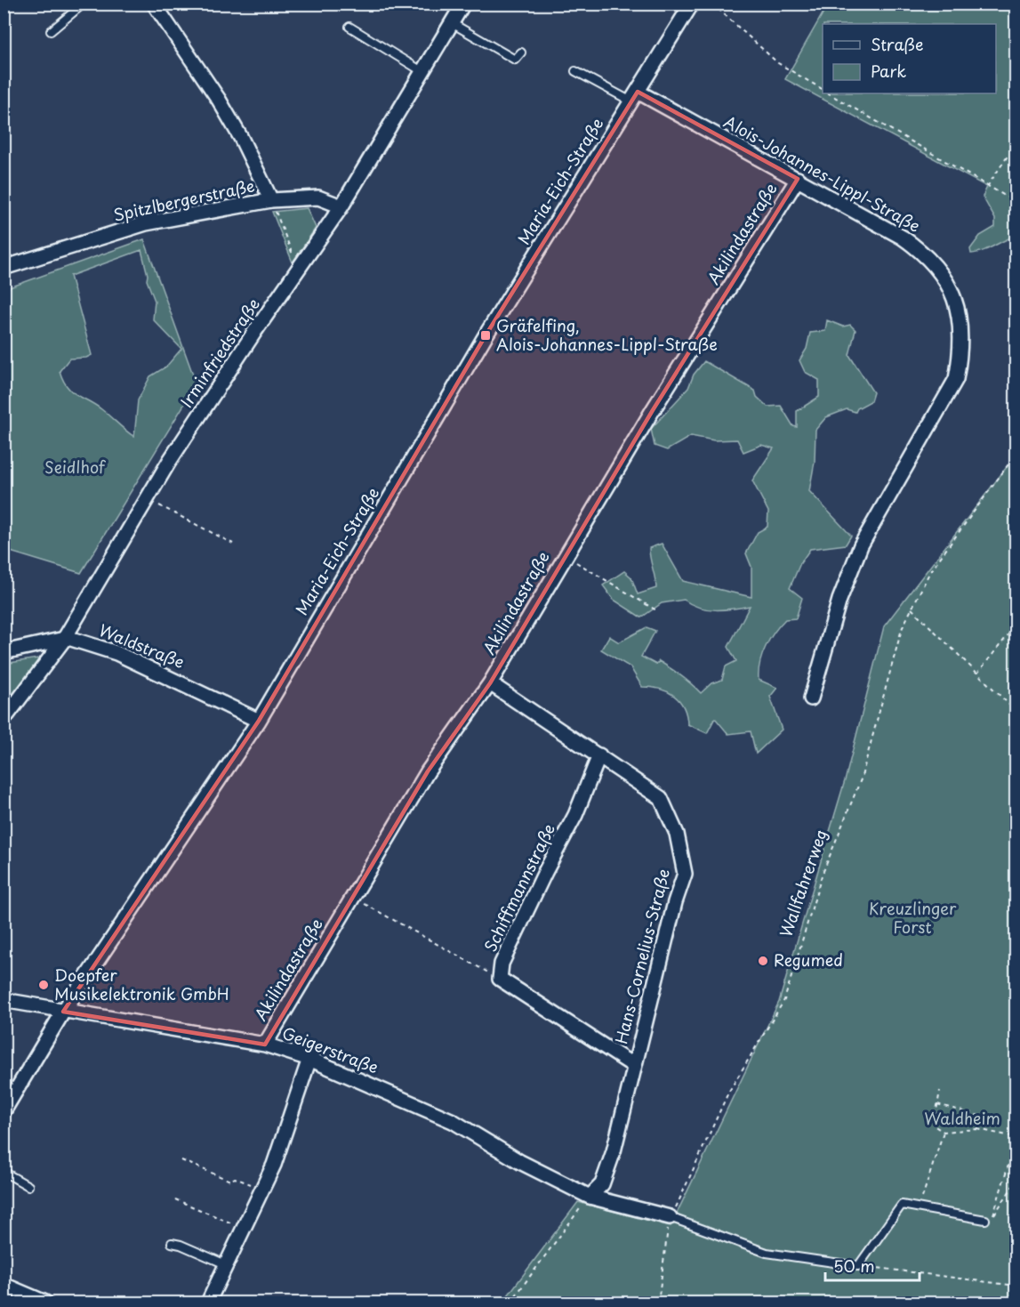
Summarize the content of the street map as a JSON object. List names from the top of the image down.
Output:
{
  "streets": {
    "street": [
      "Alois-Johannes-Lippl-Straße",
      "Maria-Eich-Straße",
      "Spitzlbergerstraße",
      "Akilindastraße",
      "Irminfriedstraße",
      "Waldstraße",
      "Schiffmannstraße",
      "Hans-Cornelius-Straße",
      "Geigerstraße"
    ],
    "path": ["Wallfahrerweg"]
  },
  "crossings": [
    ["Alois-Johannes-Lippl-Straße", "Maria-Eich-Straße"],
    ["Alois-Johannes-Lippl-Straße", "Akilindastraße"],
    ["Maria-Eich-Straße", "Waldstraße"],
    ["Maria-Eich-Straße", "Geigerstraße"],
    ["Spitzlbergerstraße", "Irminfriedstraße"],
    ["Akilindastraße", "Hans-Cornelius-Straße"],
    ["Akilindastraße", "Geigerstraße"],
    ["Irminfriedstraße", "Waldstraße"],
    ["Schiffmannstraße", "Hans-Cornelius-Straße"],
    ["Hans-Cornelius-Straße", "Geigerstraße"]
  ],
  "parks": ["Seidlhof", "Kreuzlinger Forst", "Waldheim"],
  "places": {
    "transit": ["Gräfelfing, Alois-Johannes-Lippl-Straße"],
    "other": ["Regumed", "Doepfer Musikelektronik GmbH"]
  },
  "legend": ["Straße", "Park"],
  "scale_bar": "50 m"
}
